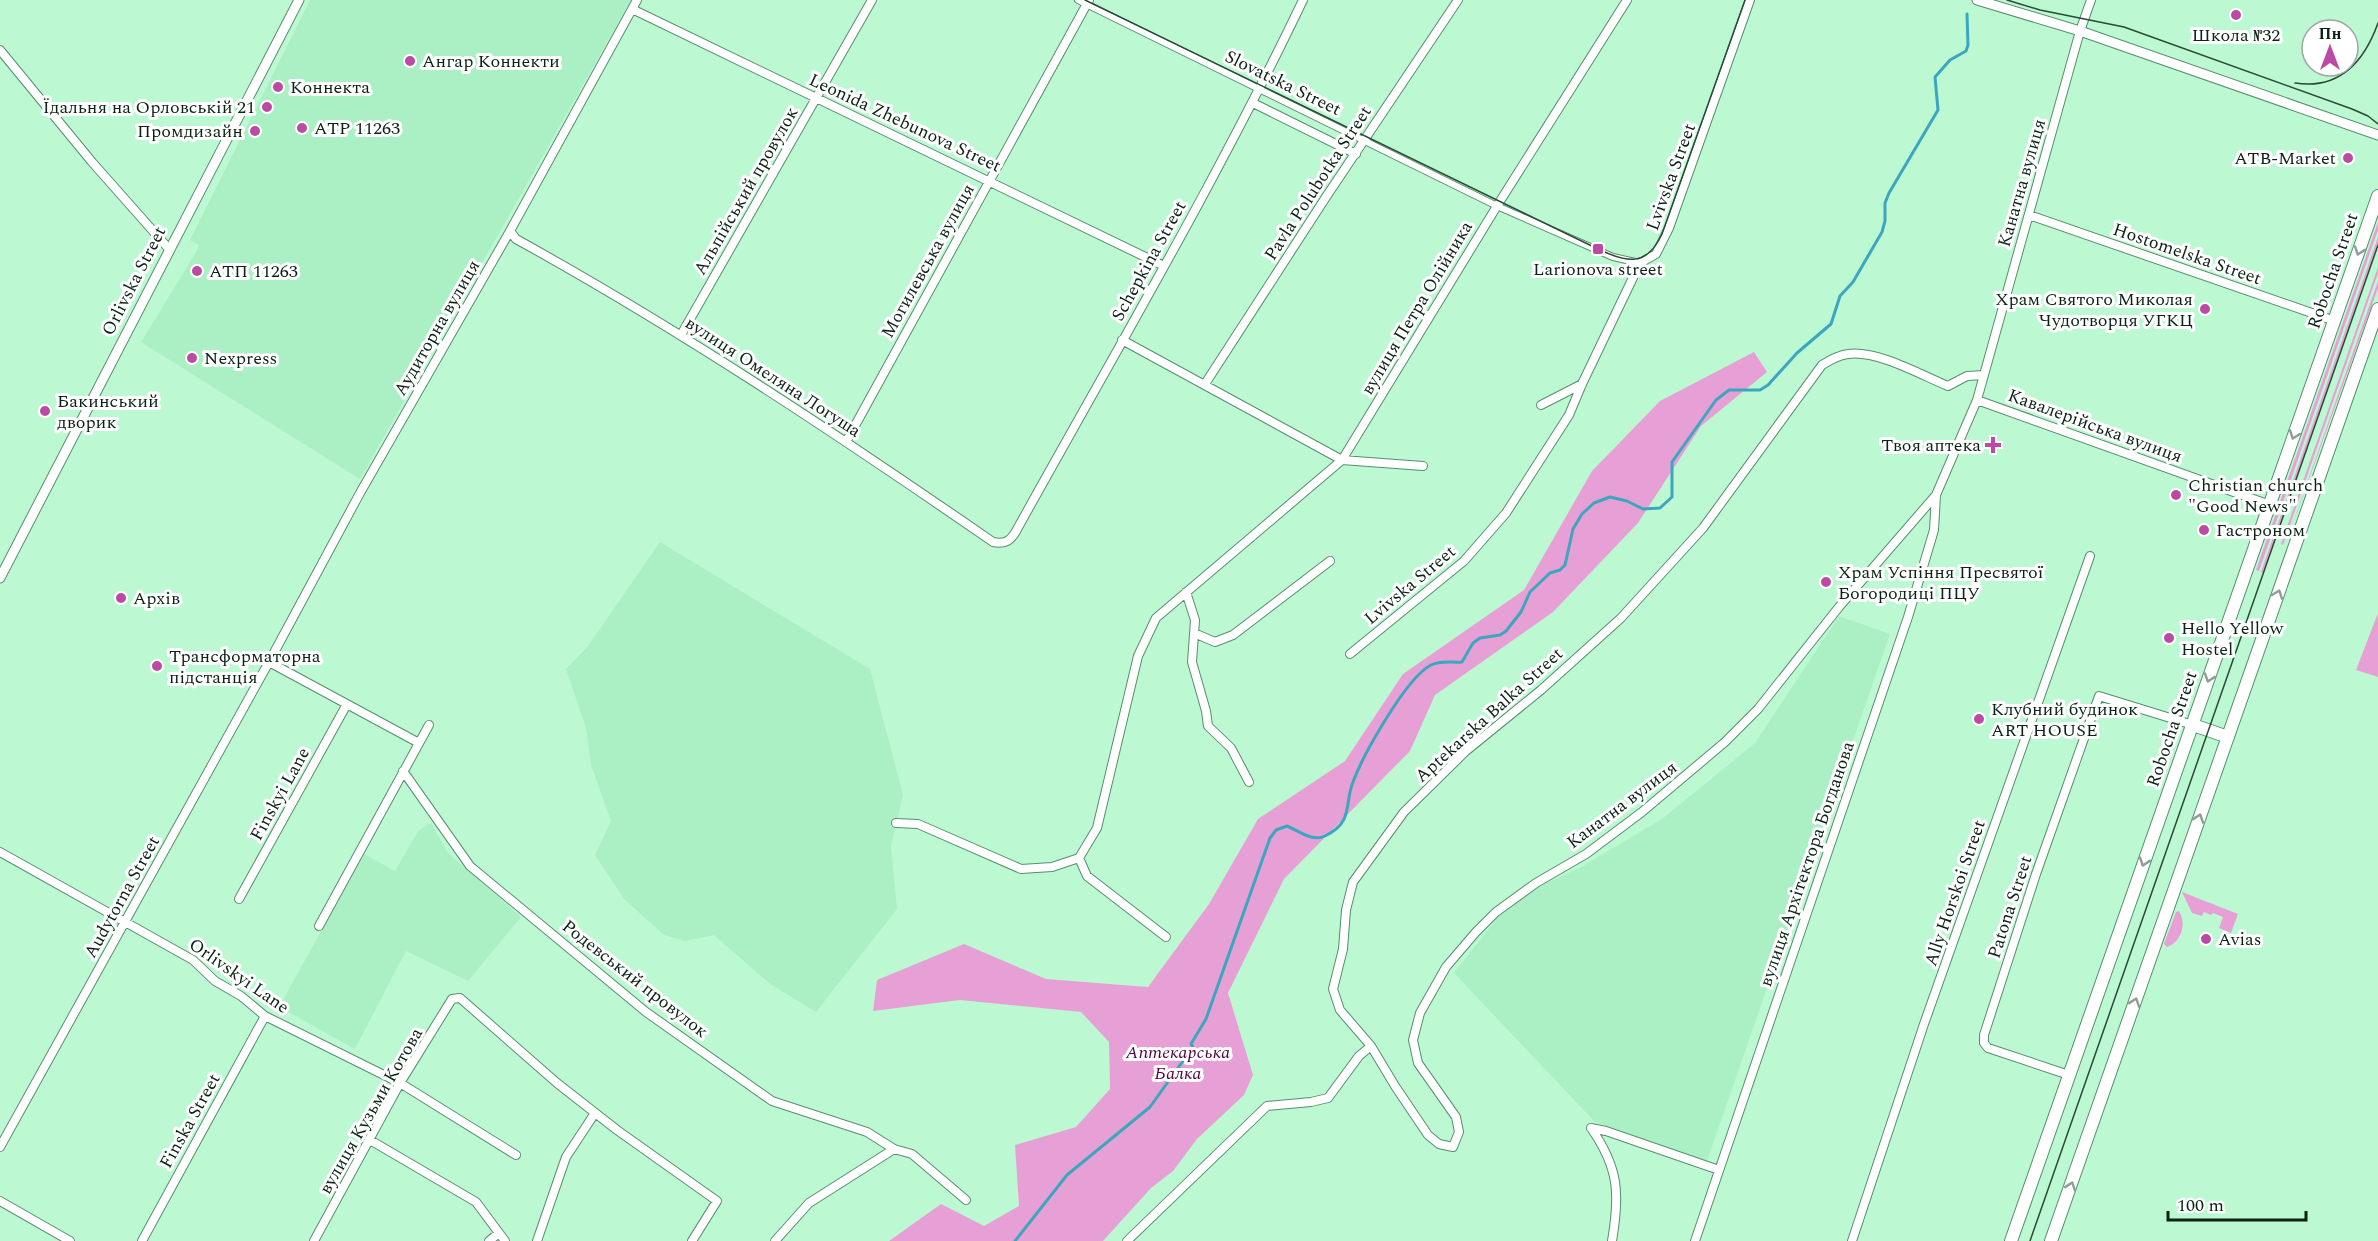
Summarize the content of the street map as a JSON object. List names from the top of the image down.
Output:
{
  "streets": {
    "main road": ["Robocha Street"],
    "street": [
      "Slovatska Street",
      "Leonida Zhebunova Street",
      "Lvivska Street",
      "Pavla Polubotka Street",
      "Канатна вулиця",
      "Альпійський провулок",
      "Hostomelska Street",
      "Могилевська вулиця",
      "Schepkina Street",
      "Orlivska Street",
      "вулиця Петра Олійника",
      "Аудиторна вулиця",
      "вулиця Омеляна Логуша",
      "Кавалерійська вулиця",
      "Aptekarska Balka Street",
      "Finskyi Lane",
      "вулиця Архітектора Богданова",
      "Ally Horskoi Street",
      "Audytorna Street",
      "Patona Street",
      "Orlivskyi Lane",
      "Родевський провулок",
      "вулиця Кузьми Котова",
      "Finska Street"
    ]
  },
  "crossings": [
    ["Slovatska Street", "Lvivska Street"],
    ["Slovatska Street", "Pavla Polubotka Street"],
    ["Slovatska Street", "Могилевська вулиця"],
    ["Slovatska Street", "Schepkina Street"],
    ["Slovatska Street", "вулиця Петра Олійника"],
    ["Leonida Zhebunova Street", "Альпійський провулок"],
    ["Leonida Zhebunova Street", "Могилевська вулиця"],
    ["Leonida Zhebunova Street", "Schepkina Street"],
    ["Leonida Zhebunova Street", "Аудиторна вулиця"],
    ["Канатна вулиця", "Hostomelska Street"],
    ["Канатна вулиця", "Кавалерійська вулиця"],
    ["Канатна вулиця", "Aptekarska Balka Street"],
    ["Канатна вулиця", "вулиця Архітектора Богданова"],
    ["Альпійський провулок", "вулиця Омеляна Логуша"],
    ["Hostomelska Street", "Robocha Street"],
    ["Могилевська вулиця", "вулиця Омеляна Логуша"],
    ["Schepkina Street", "вулиця Омеляна Логуша"],
    ["Robocha Street", "Кавалерійська вулиця"],
    ["Robocha Street", "Patona Street"],
    ["Аудиторна вулиця", "вулиця Омеляна Логуша"],
    ["Аудиторна вулиця", "Audytorna Street"],
    ["Audytorna Street", "Orlivskyi Lane"],
    ["Orlivskyi Lane", "вулиця Кузьми Котова"],
    ["Orlivskyi Lane", "Finska Street"]
  ],
  "parks": ["Аптекарська Балка"],
  "places": {
    "other": [
      "Школа №32",
      "Ангар Коннекти",
      "Коннекта",
      "Їдальня на Орловській 21",
      "ATP 11263",
      "Промдизайн",
      "ATB-Market",
      "АТП 11263",
      "Храм Святого Миколая Чудотворця УГКЦ",
      "Nexpress",
      "Бакинський дворик",
      "Christian church \"Good News\"",
      "Гастроном",
      "Храм Успіння Пресвятої Богородиці ПЦУ",
      "Архів",
      "Hello Yellow Hostel",
      "Трансформаторна підстанція",
      "Клубний будинок ART HOUSE",
      "Avias"
    ],
    "transit": ["Larionova street"],
    "health": ["Твоя аптека"]
  },
  "scale_bar": "100 m",
  "north": "top"
}
